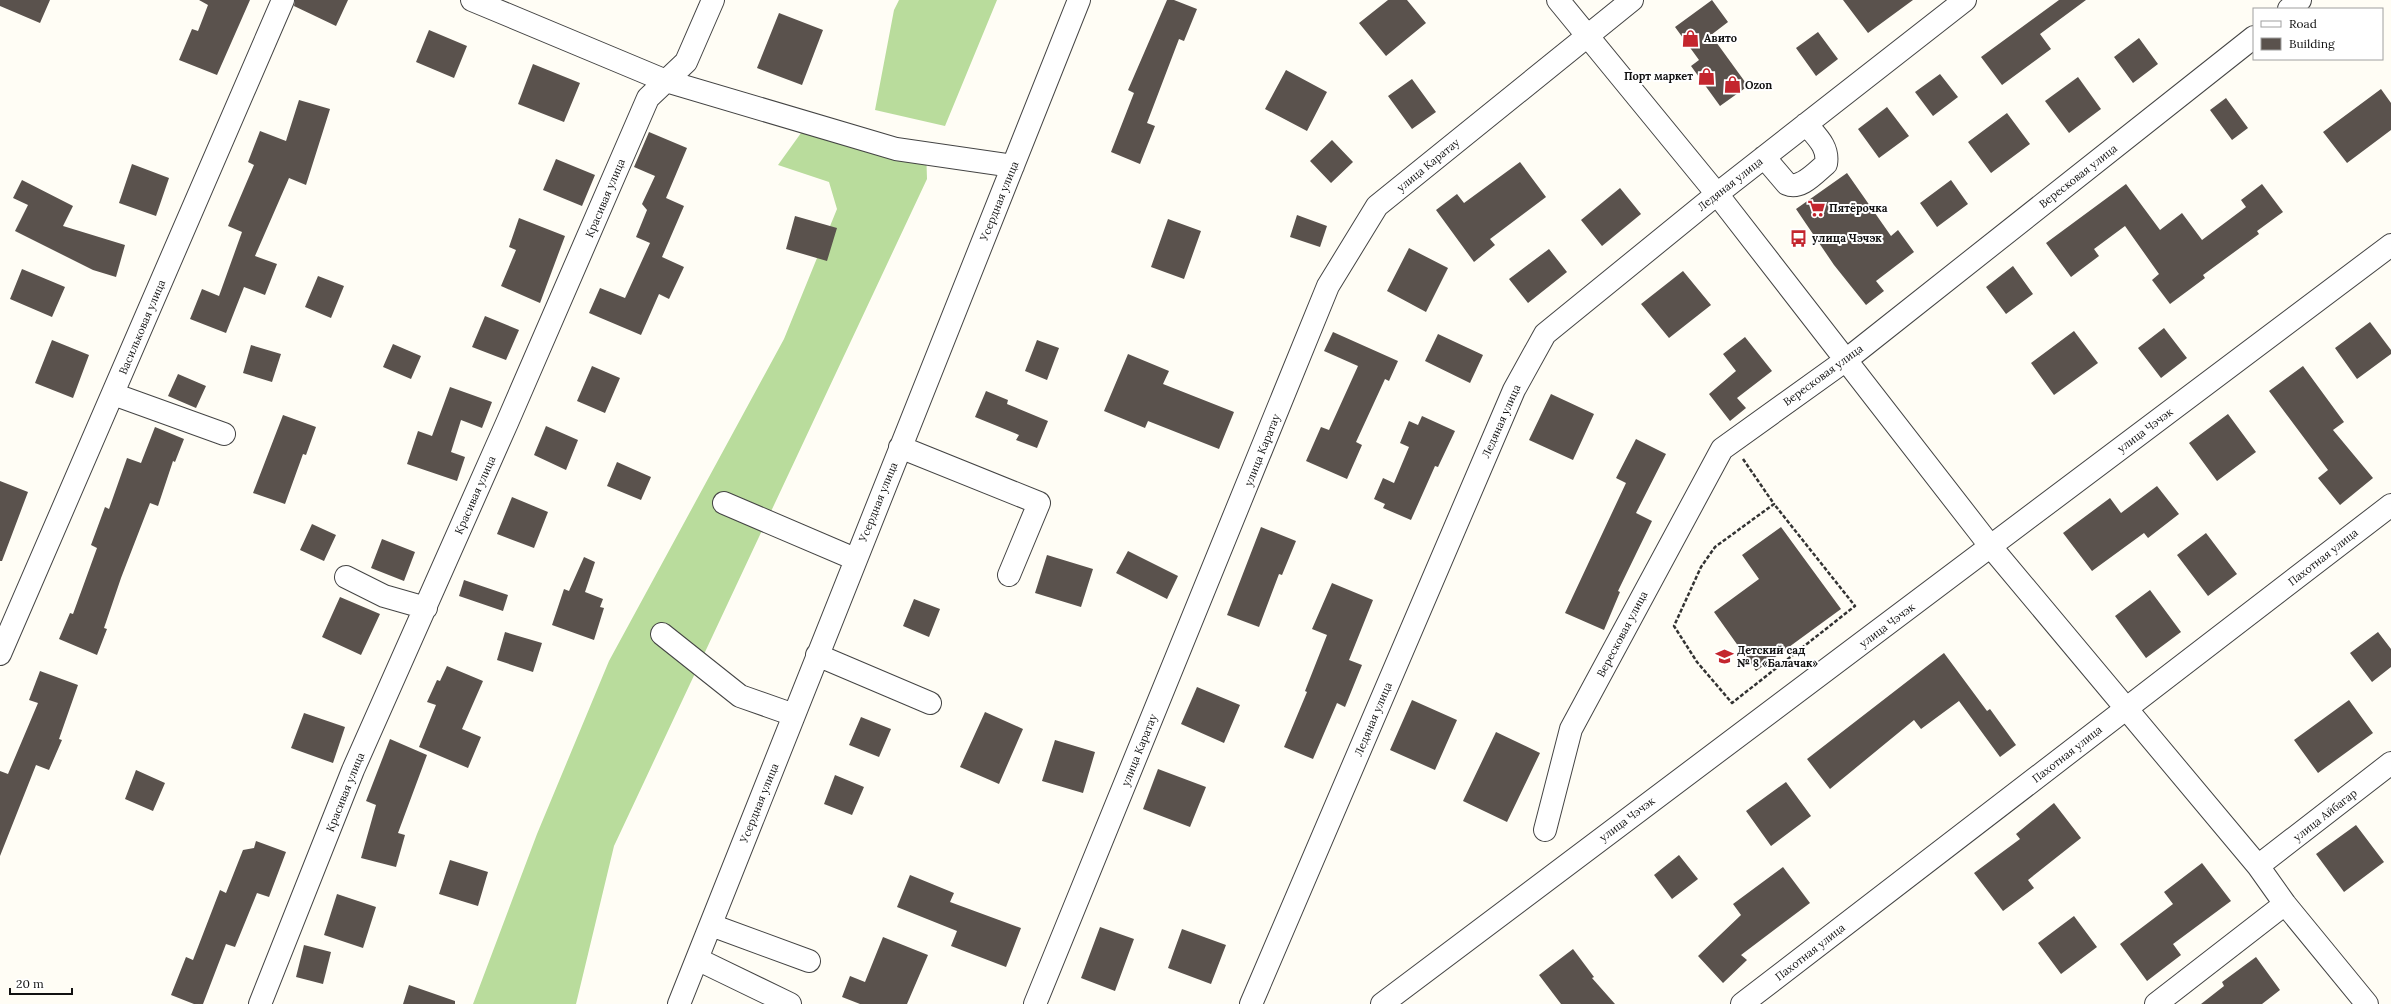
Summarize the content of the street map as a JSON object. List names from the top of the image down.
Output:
{
  "streets": {
    "street": [
      "улица Каратау",
      "Вересковая улица",
      "Ледяная улица",
      "Красивая улица",
      "Усердная улица",
      "Васильковая улица",
      "улица Чэчэк",
      "Пахотная улица",
      "улица Айбагар"
    ]
  },
  "places": {
    "shop": ["Авито", "Порт маркет", "Ozon"],
    "supermarket": ["Пятёрочка"],
    "bus stop": ["улица Чэчэк"],
    "school or university": ["Детский сад № 8 «Балачак»"]
  },
  "legend": ["Road", "Building"],
  "scale_bar": "20 m"
}
